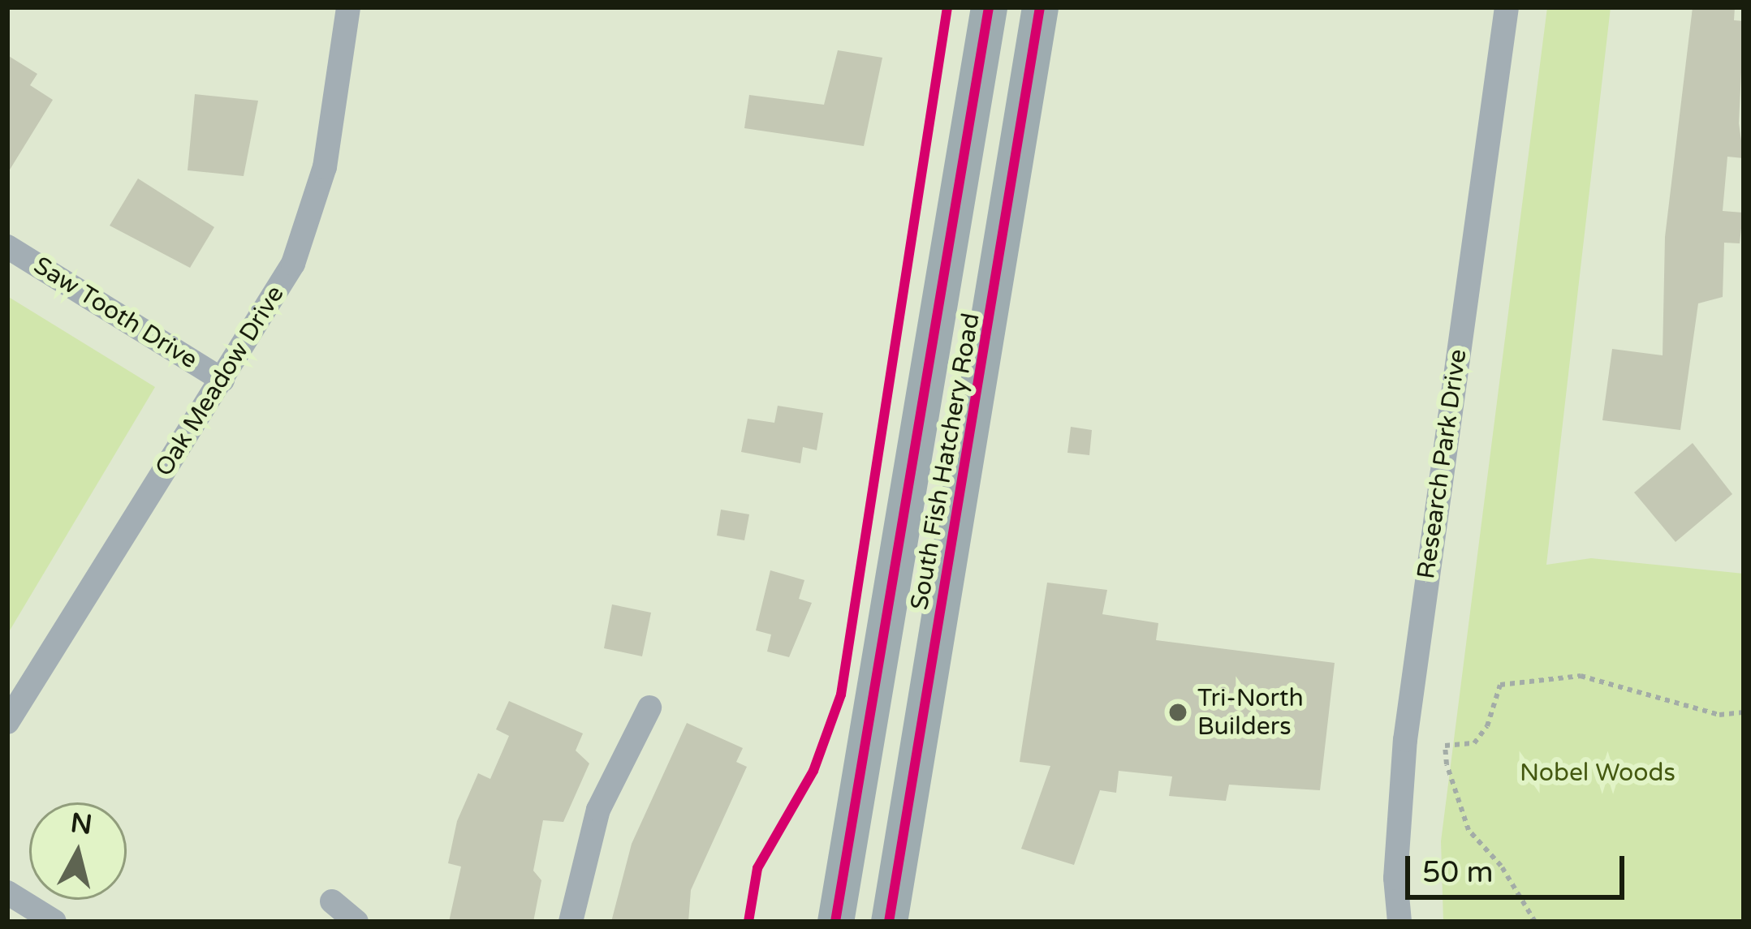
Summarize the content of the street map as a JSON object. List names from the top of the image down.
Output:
{
  "streets": {
    "main road": ["South Fish Hatchery Road"],
    "street": ["Saw Tooth Drive", "Oak Meadow Drive", "Research Park Drive"]
  },
  "crossings": [
    ["Saw Tooth Drive", "Oak Meadow Drive"]
  ],
  "parks": ["Nobel Woods"],
  "places": ["Tri-North Builders"],
  "scale_bar": "50 m",
  "north": "top"
}
